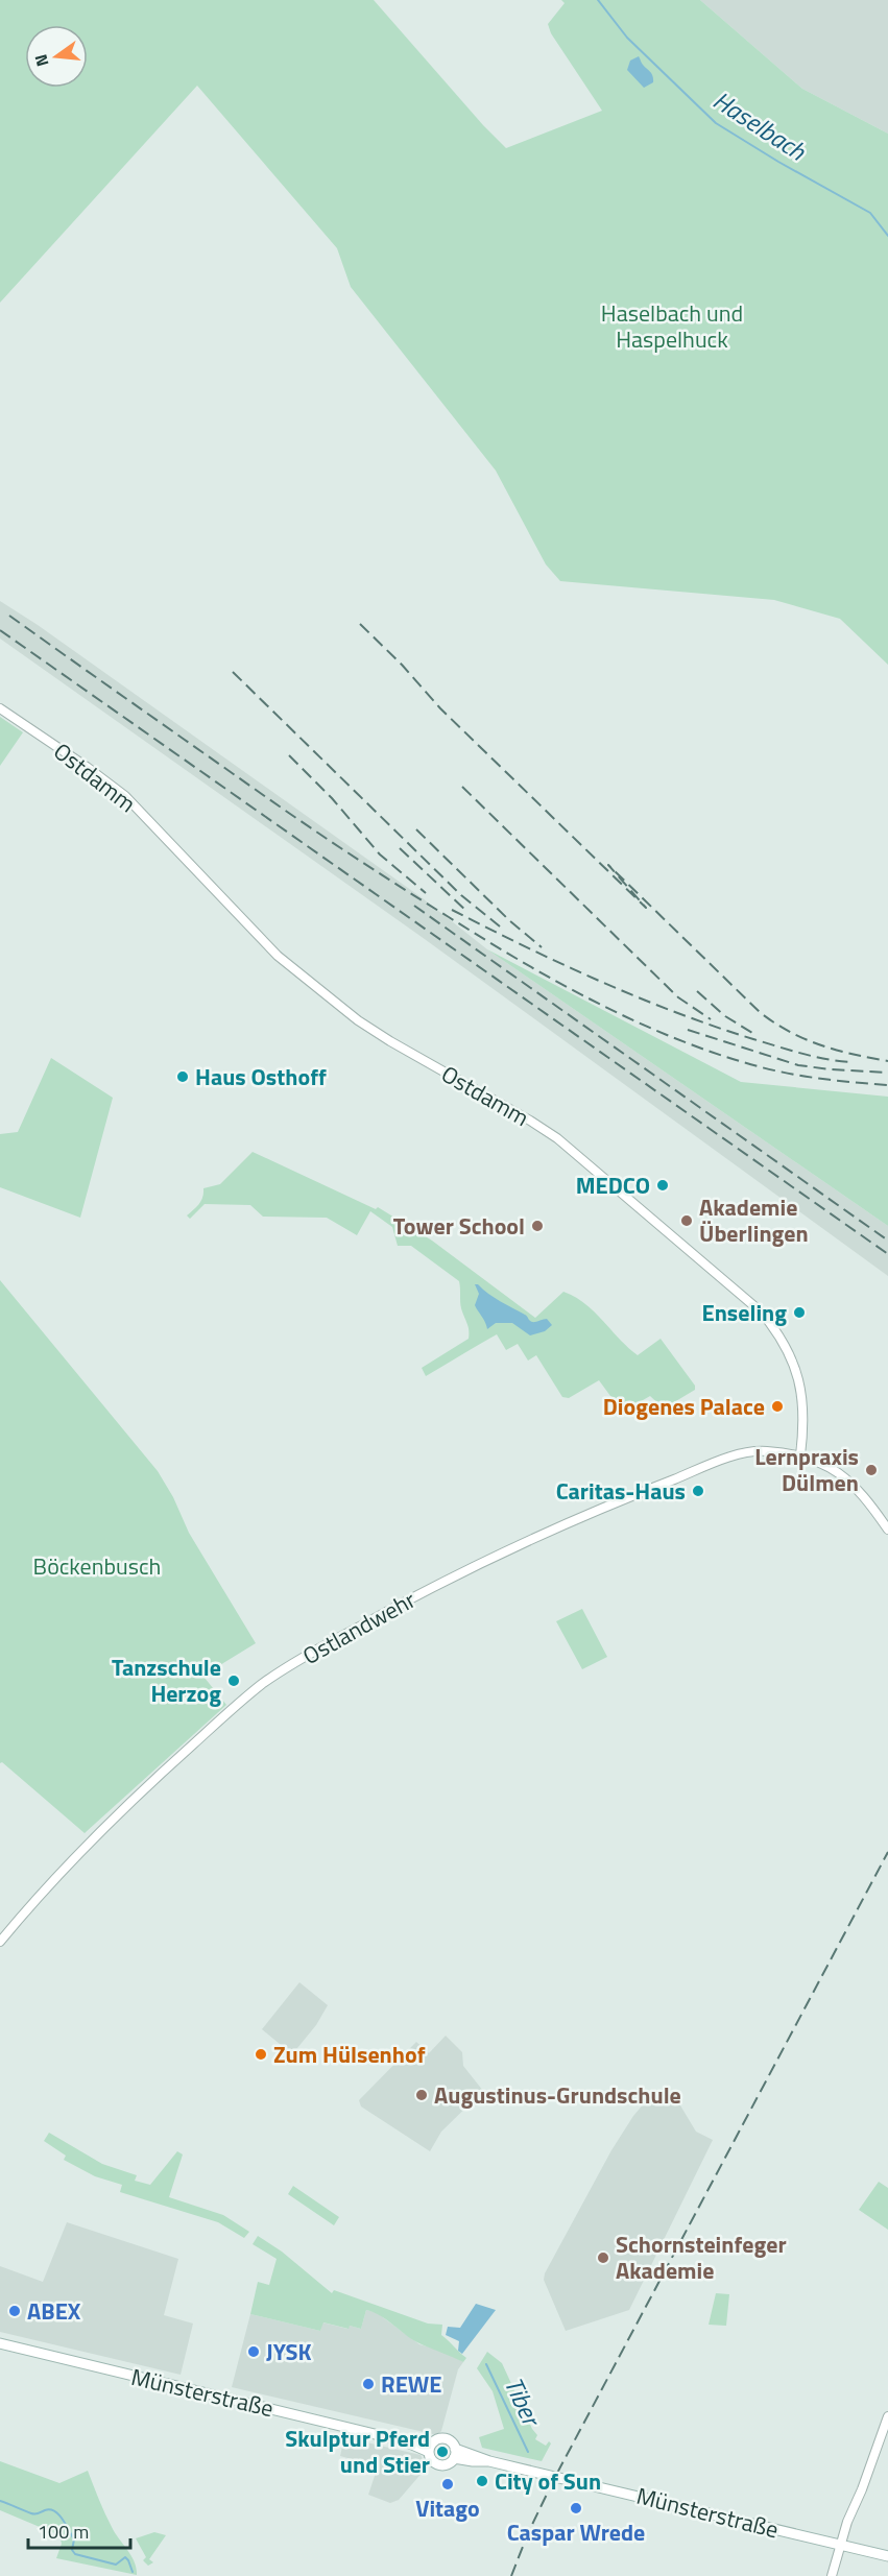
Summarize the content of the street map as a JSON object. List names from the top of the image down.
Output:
{
  "streets": {
    "main road": ["Münsterstraße"],
    "street": ["Ostdamm", "Ostlandwehr"]
  },
  "crossings": [
    ["Ostdamm", "Ostlandwehr"]
  ],
  "water": ["Haselbach", "Tiber"],
  "parks": ["Haselbach und Haspelhuck", "Böckenbusch"],
  "places": [
    "Haus Osthoff",
    "MEDCO",
    "Akademie Überlingen",
    "Tower School",
    "Enseling",
    "Diogenes Palace",
    "Lernpraxis Dülmen",
    "Caritas-Haus",
    "Tanzschule Herzog",
    "Zum Hülsenhof",
    "Augustinus-Grundschule",
    "Schornsteinfeger Akademie",
    "ABEX",
    "JYSK",
    "REWE",
    "Skulptur Pferd und Stier",
    "City of Sun",
    "Vitago",
    "Caspar Wrede"
  ],
  "scale_bar": "100 m",
  "north": "left"
}
